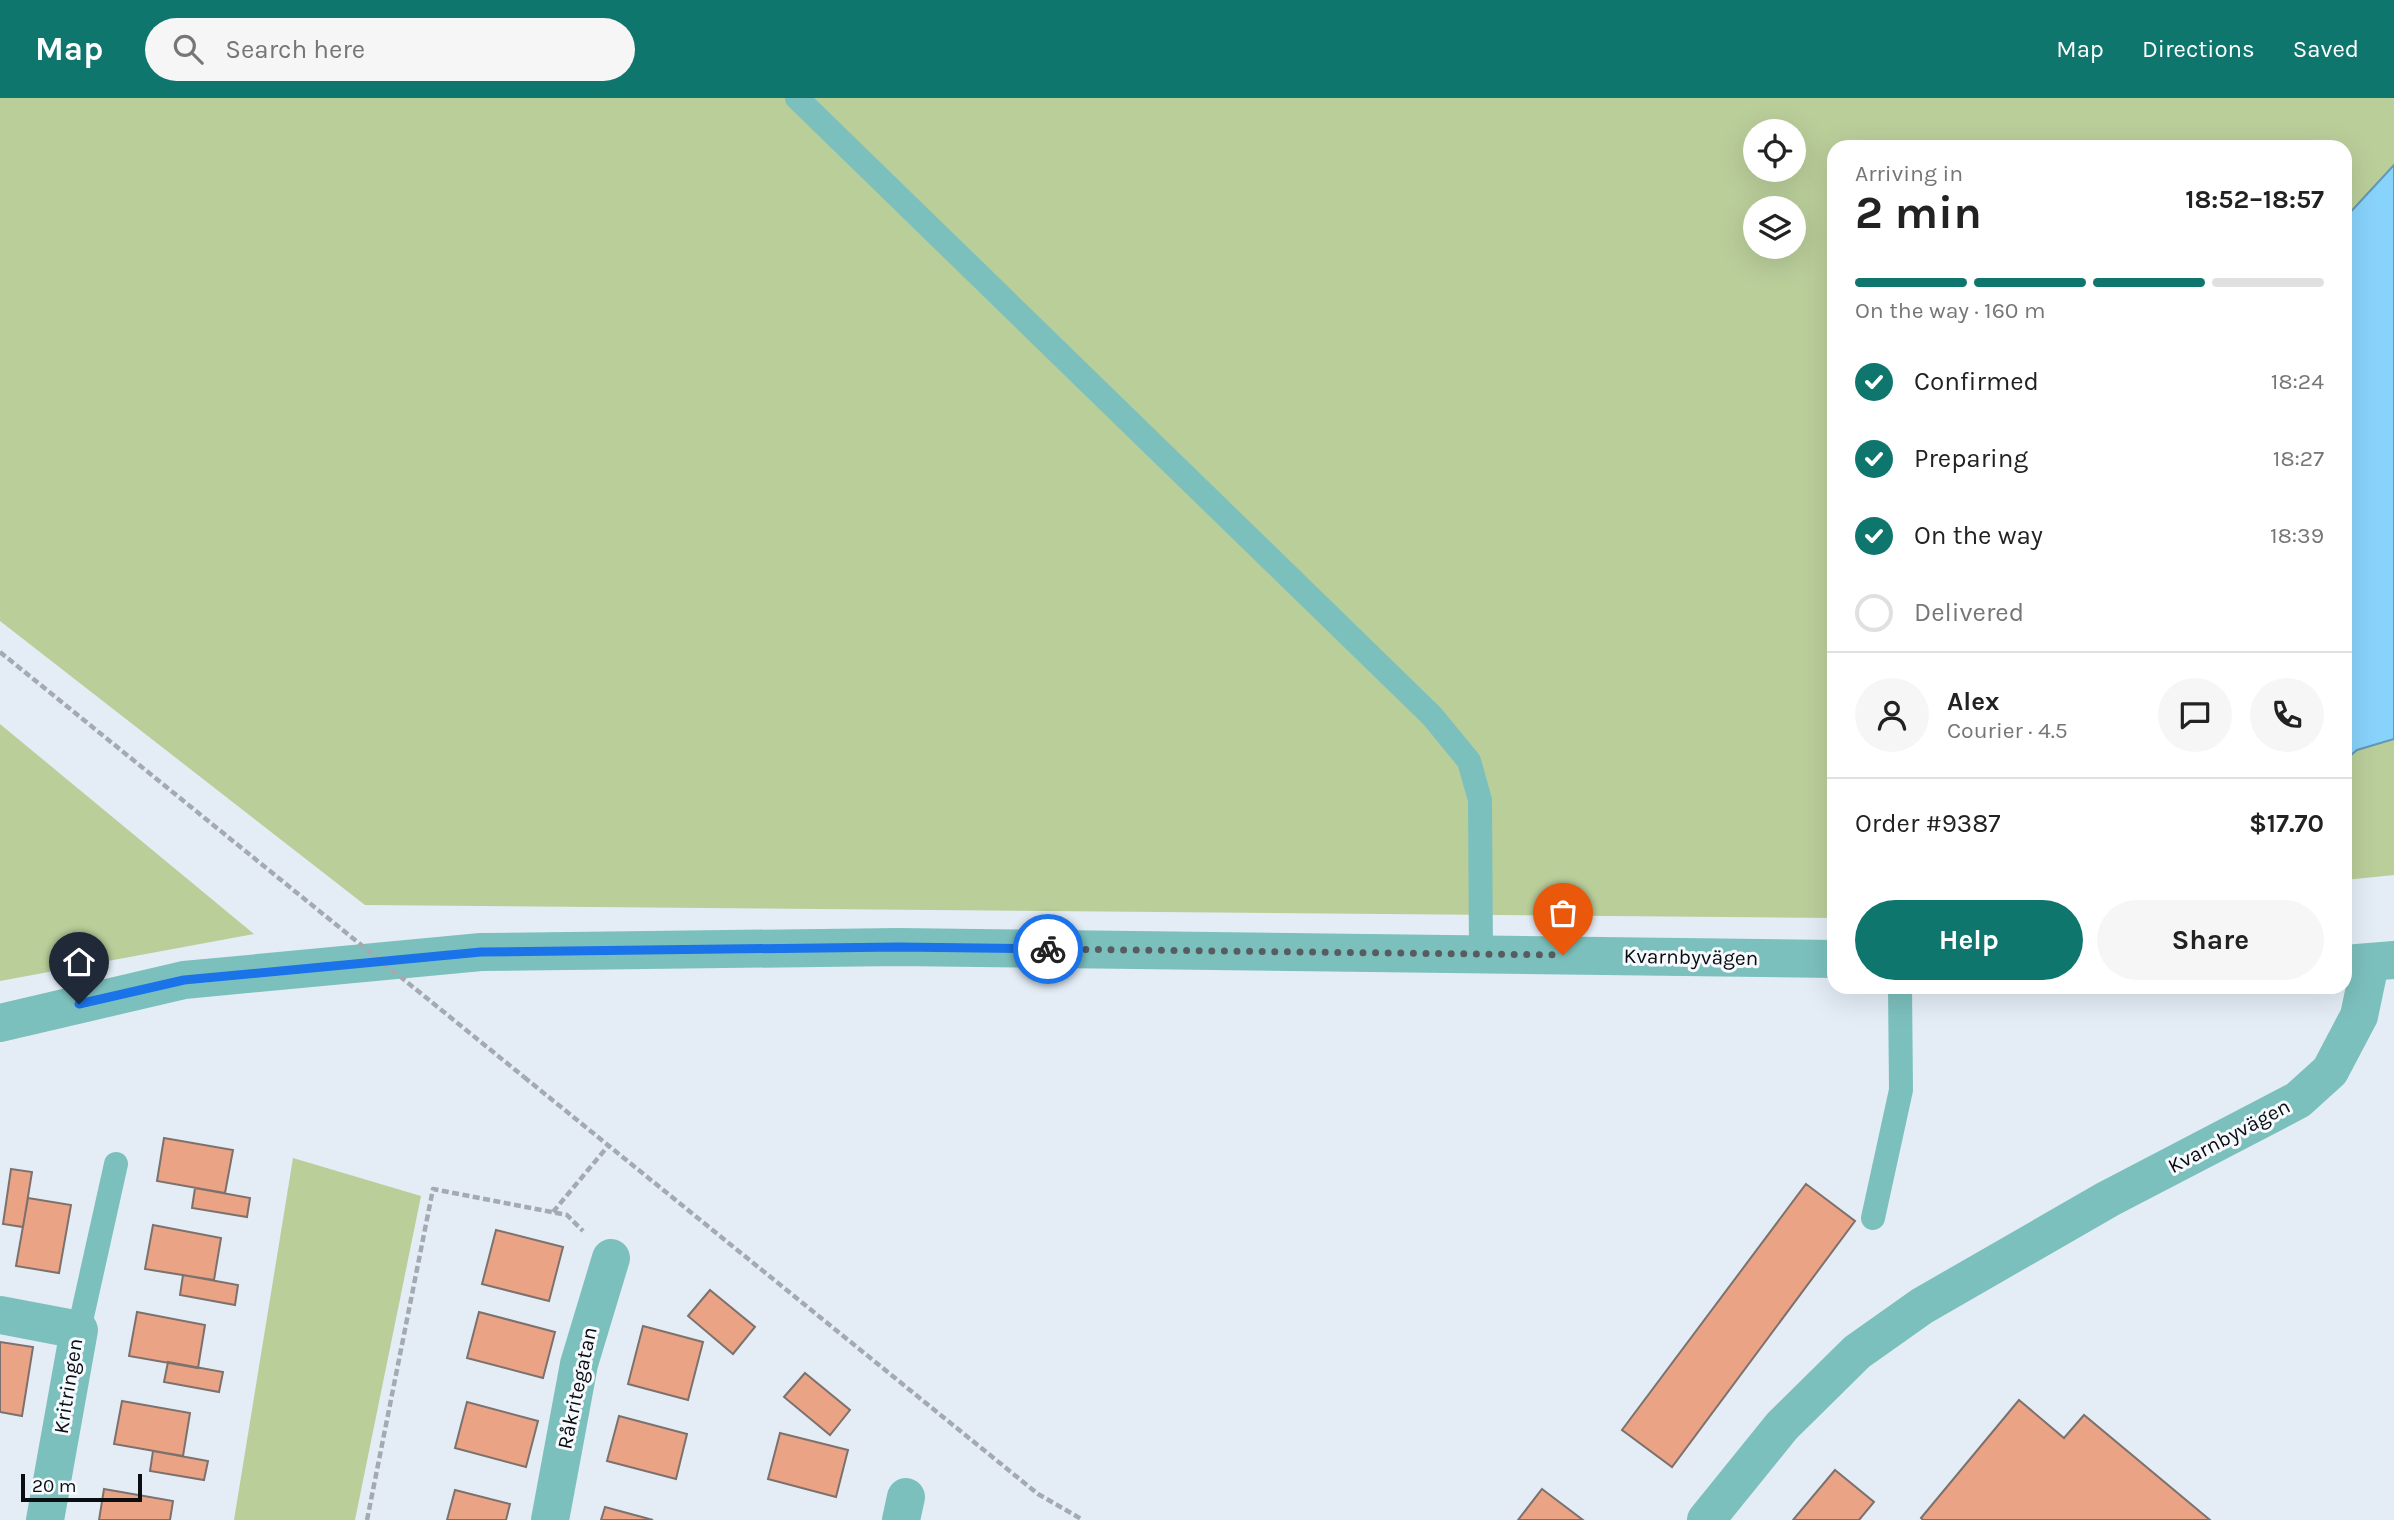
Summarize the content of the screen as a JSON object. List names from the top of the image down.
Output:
{
  "streets": {
    "street": ["Kvarnbyvägen", "Kritringen", "Råkritegatan"]
  },
  "scale_bar": "20 m",
  "page": {
    "header": "Map",
    "search": "Search here",
    "nav": ["Map", "Directions", "Saved"],
    "heading": ["2 min", "Arriving in", "18:52–18:57"],
    "panel": [
      "Alex",
      "Courier · 4.5",
      "Order #9387",
      "$17.70"
    ],
    "bar": "On the way · 160 m",
    "list": [
      ["Confirmed", "18:24"],
      ["Preparing", "18:27"],
      ["On the way", "18:39"],
      "Delivered"
    ],
    "buttons": ["Help", "Share"],
    "scale": "20 m"
  }
}
